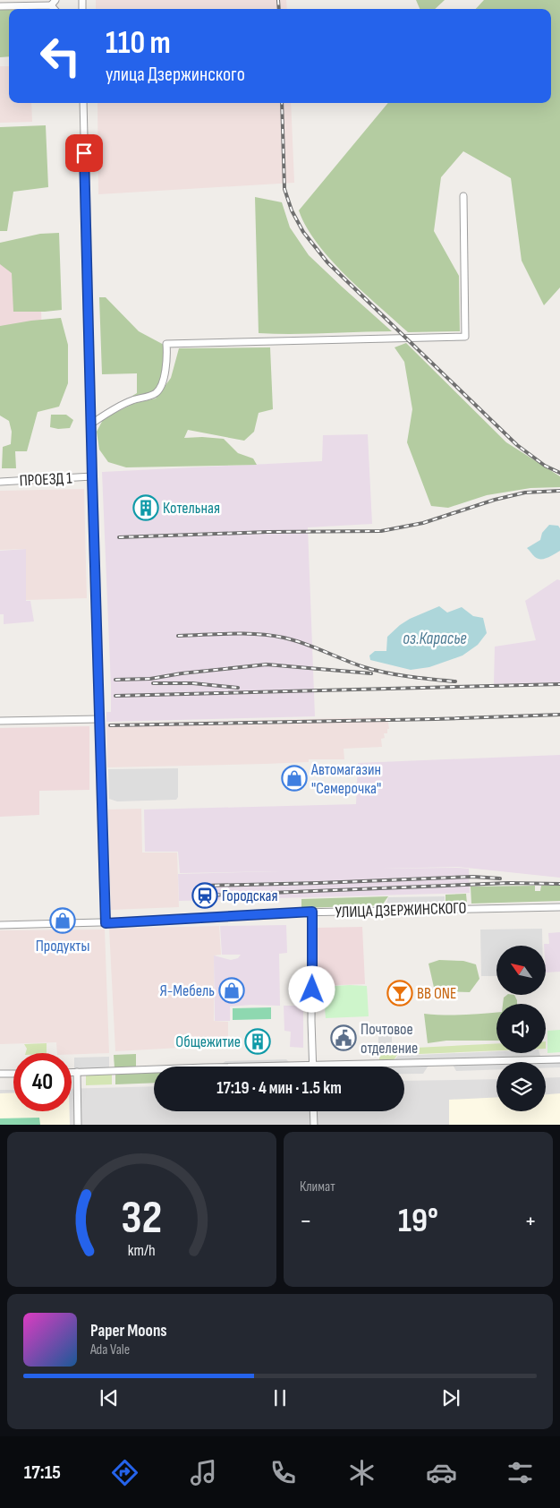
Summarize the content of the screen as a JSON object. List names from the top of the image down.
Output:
{
  "streets": {
    "street": ["ПРОЕЗД 1", "УЛИЦА ДЗЕРЖИНСКОГО"]
  },
  "water": ["оз.Карасье"],
  "places": {
    "building": ["Котельная", "Общежитие"],
    "shop": ["Автомагазин \"Семерочка\"", "Продукты", "Я-Мебель"],
    "station": ["Городская"],
    "bar": ["BB ONE"],
    "public building": ["Почтовое отделение"]
  },
  "north": "top left",
  "page": {
    "turn": ["110 m", "улица Дзержинского"],
    "limit": "40",
    "trip": "17:19 · 4 мин · 1.5 km",
    "tile": "Климат",
    "heat": ["−", "19°", "+"],
    "song": ["Paper Moons", "Ada Vale"],
    "tabs": "17:15",
    "gauge": ["32", "km/h"]
  }
}
